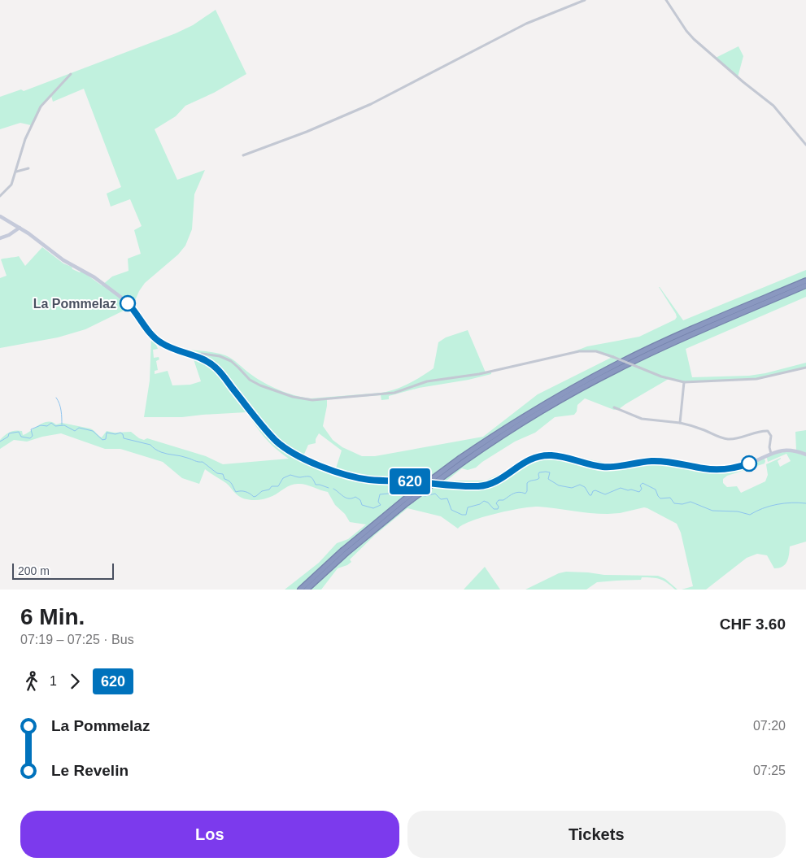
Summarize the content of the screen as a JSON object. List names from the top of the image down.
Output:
{
  "places": ["La Pommelaz"],
  "lines": ["bus line 620"],
  "scale_bar": "200 m",
  "page": {
    "on_map": "620",
    "scale": "200 m",
    "heading": ["6 Min.", "07:19 – 07:25 · Bus", "CHF 3.60"],
    "legs": ["1", "620"],
    "list": [
      {
        "name": "La Pommelaz",
        "value": "07:20"
      },
      {
        "name": "Le Revelin",
        "value": "07:25"
      }
    ],
    "buttons": ["Los", "Tickets"]
  }
}
